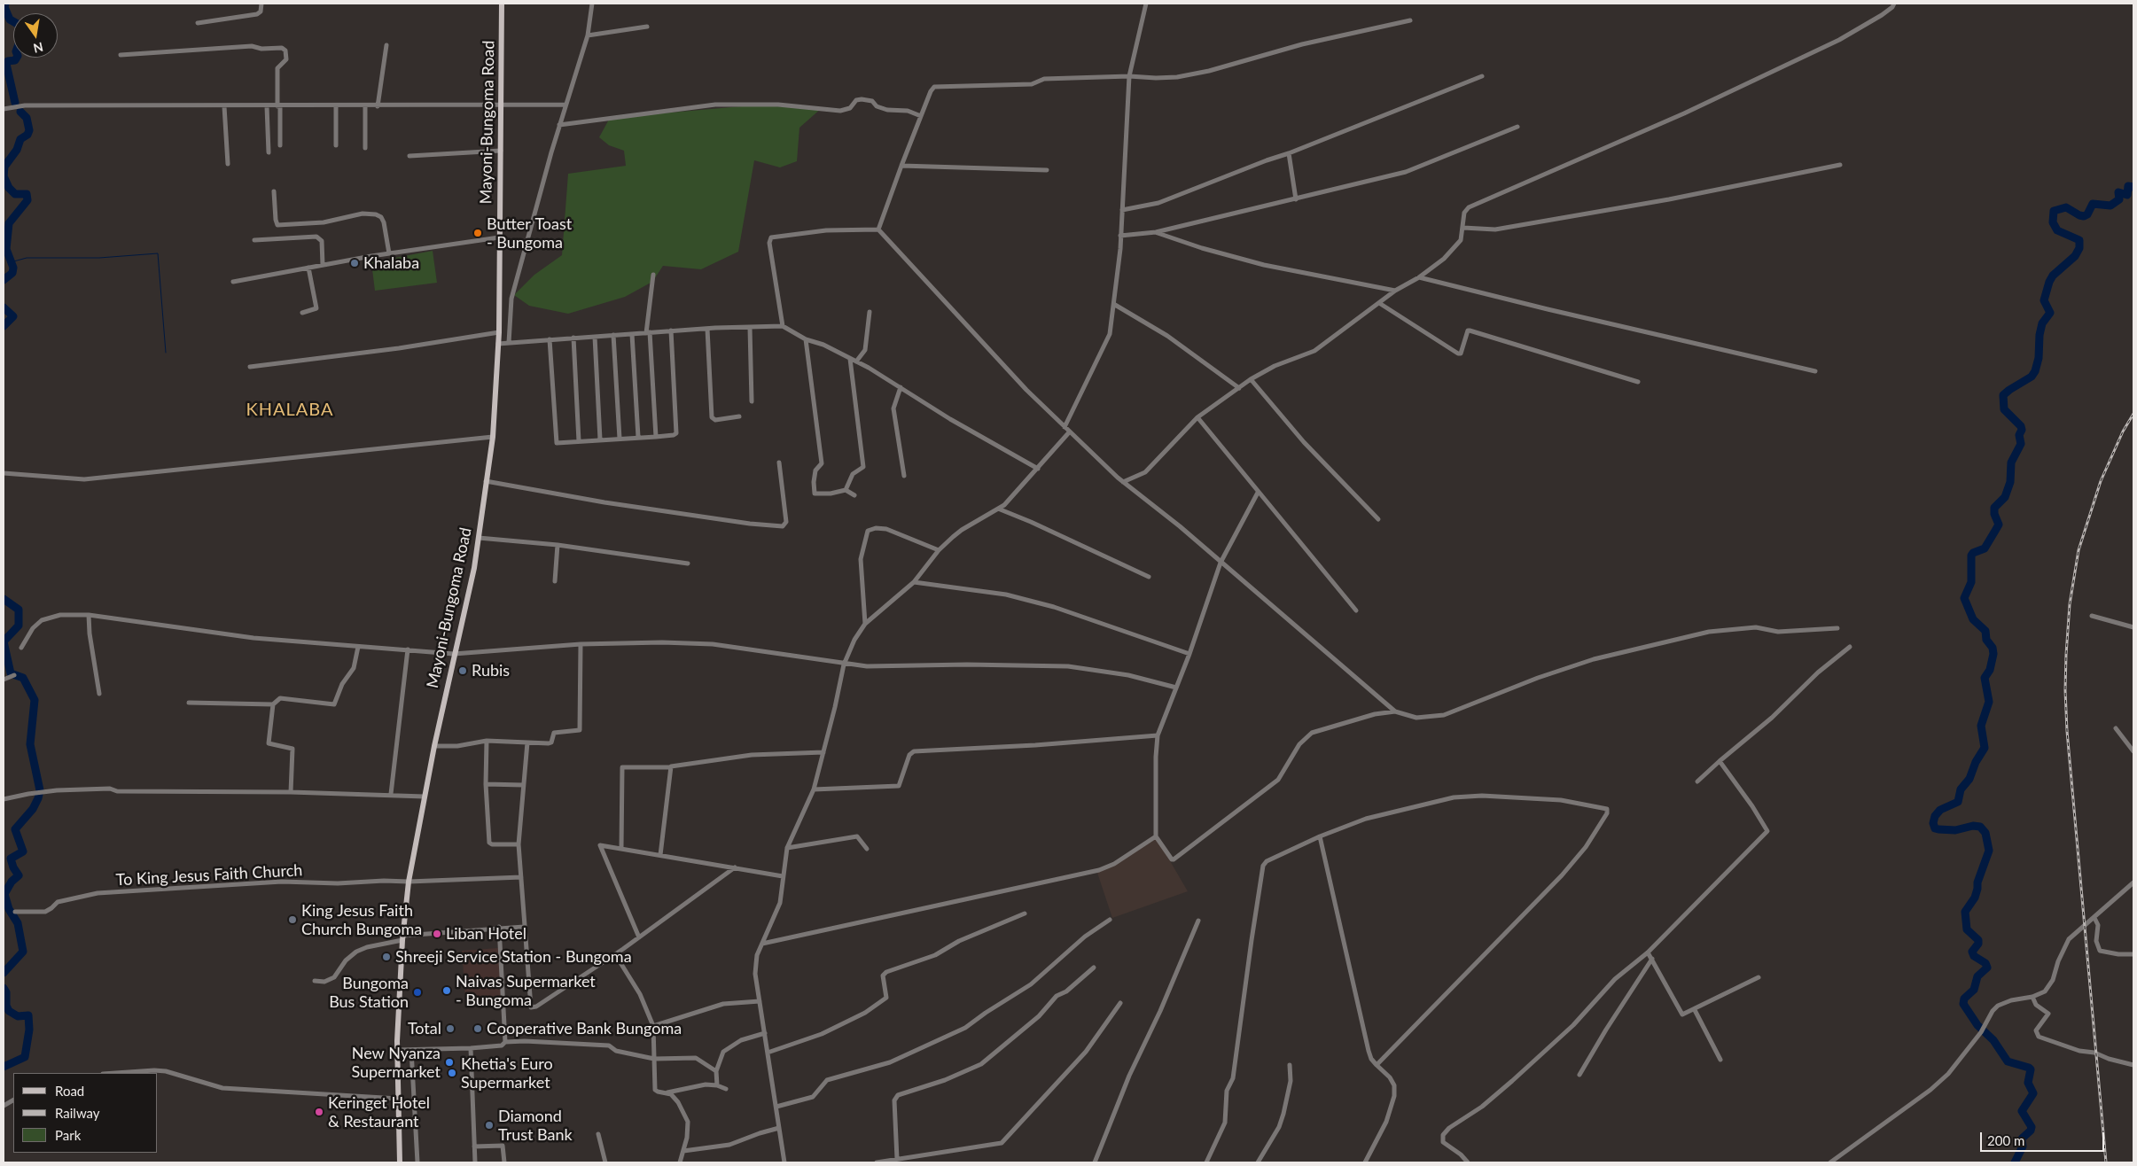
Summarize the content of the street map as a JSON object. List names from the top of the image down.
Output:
{
  "streets": {
    "main road": ["Mayoni-Bungoma Road"],
    "street": ["To King Jesus Faith Church"]
  },
  "crossings": [
    ["Mayoni-Bungoma Road", "To King Jesus Faith Church"]
  ],
  "districts": ["KHALABA"],
  "places": [
    "Butter Toast - Bungoma",
    "Khalaba",
    "Rubis",
    "King Jesus Faith Church Bungoma",
    "Liban Hotel",
    "Shreeji Service Station - Bungoma",
    "Naivas Supermarket - Bungoma",
    "Bungoma Bus Station",
    "Total",
    "Cooperative Bank Bungoma",
    "New Nyanza Supermarket",
    "Khetia's Euro Supermarket",
    "Keringet Hotel & Restaurant",
    "Diamond Trust Bank"
  ],
  "legend": ["Road", "Railway", "Park"],
  "scale_bar": "200 m",
  "north": "bottom"
}
